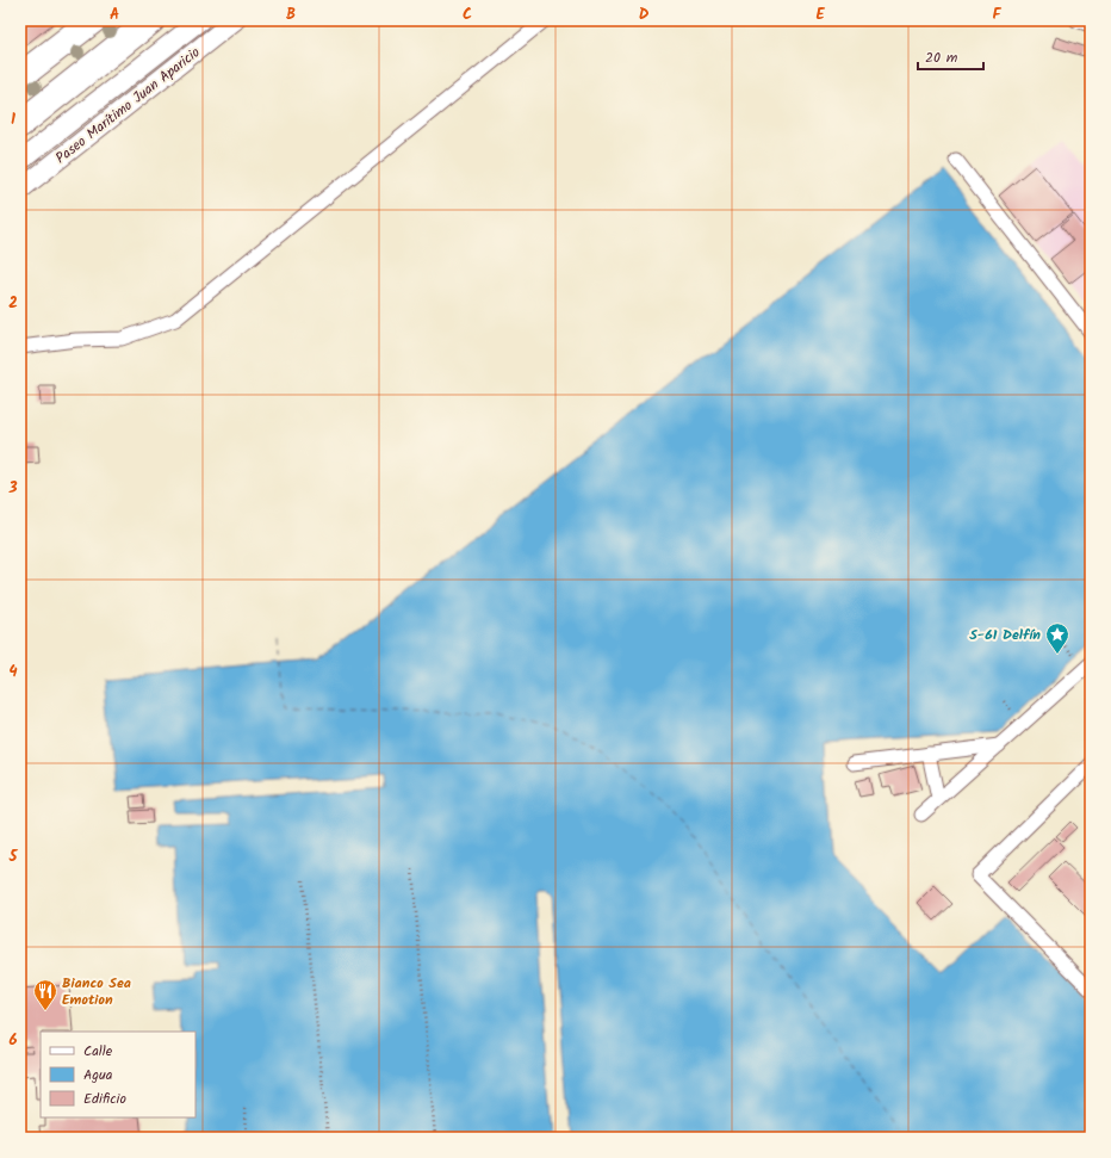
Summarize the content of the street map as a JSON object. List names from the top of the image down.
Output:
{
  "streets": {
    "street": ["Paseo Marítimo Juan Aparicio"]
  },
  "places": {
    "place": ["S-61 Delfín"],
    "restaurant": ["Bianco Sea Emotion"]
  },
  "legend": ["Calle", "Agua", "Edificio"],
  "scale_bar": "20 m",
  "grid": {
    "columns": [
      "A",
      "B",
      "C",
      "D",
      "E",
      "F"
    ],
    "rows": [
      "1",
      "2",
      "3",
      "4",
      "5",
      "6"
    ]
  }
}
